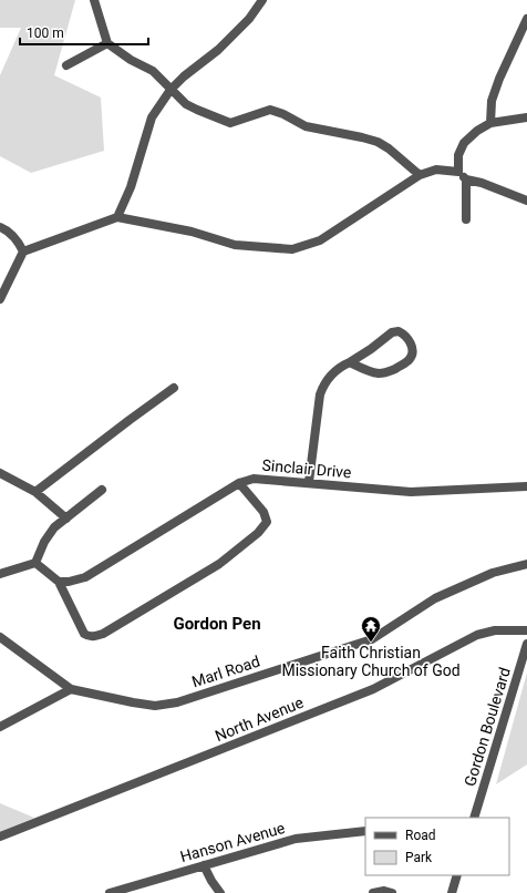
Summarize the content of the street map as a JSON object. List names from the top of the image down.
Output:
{
  "streets": {
    "street": [
      "Sinclair Drive",
      "Marl Road",
      "North Avenue",
      "Gordon Boulevard",
      "Hanson Avenue"
    ]
  },
  "districts": ["Gordon Pen"],
  "places": {
    "temple": ["Faith Christian Missionary Church of God"]
  },
  "legend": ["Road", "Park"],
  "scale_bar": "100 m"
}
